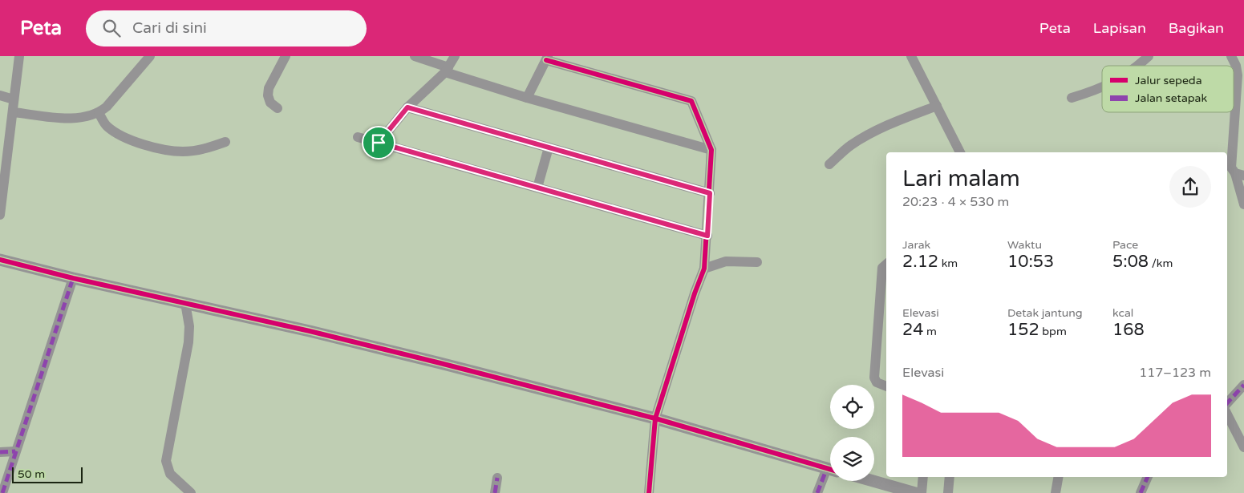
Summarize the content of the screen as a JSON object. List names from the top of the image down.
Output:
{
  "legend": ["Jalur sepeda", "Jalan setapak"],
  "scale_bar": "50 m",
  "page": {
    "header": "Peta",
    "search": "Cari di sini",
    "nav": ["Peta", "Lapisan", "Bagikan"],
    "heading": ["Lari malam", "20:23 · 4 × 530 m"],
    "stats": [
      ["Jarak", "2.12 km"],
      ["Waktu", "10:53"],
      ["Pace", "5:08 /km"],
      ["Elevasi", "24 m"],
      ["Detak jantung", "152 bpm"],
      ["kcal", "168"]
    ],
    "chart": ["Elevasi", "117–123 m"],
    "scale": "50 m"
  }
}
